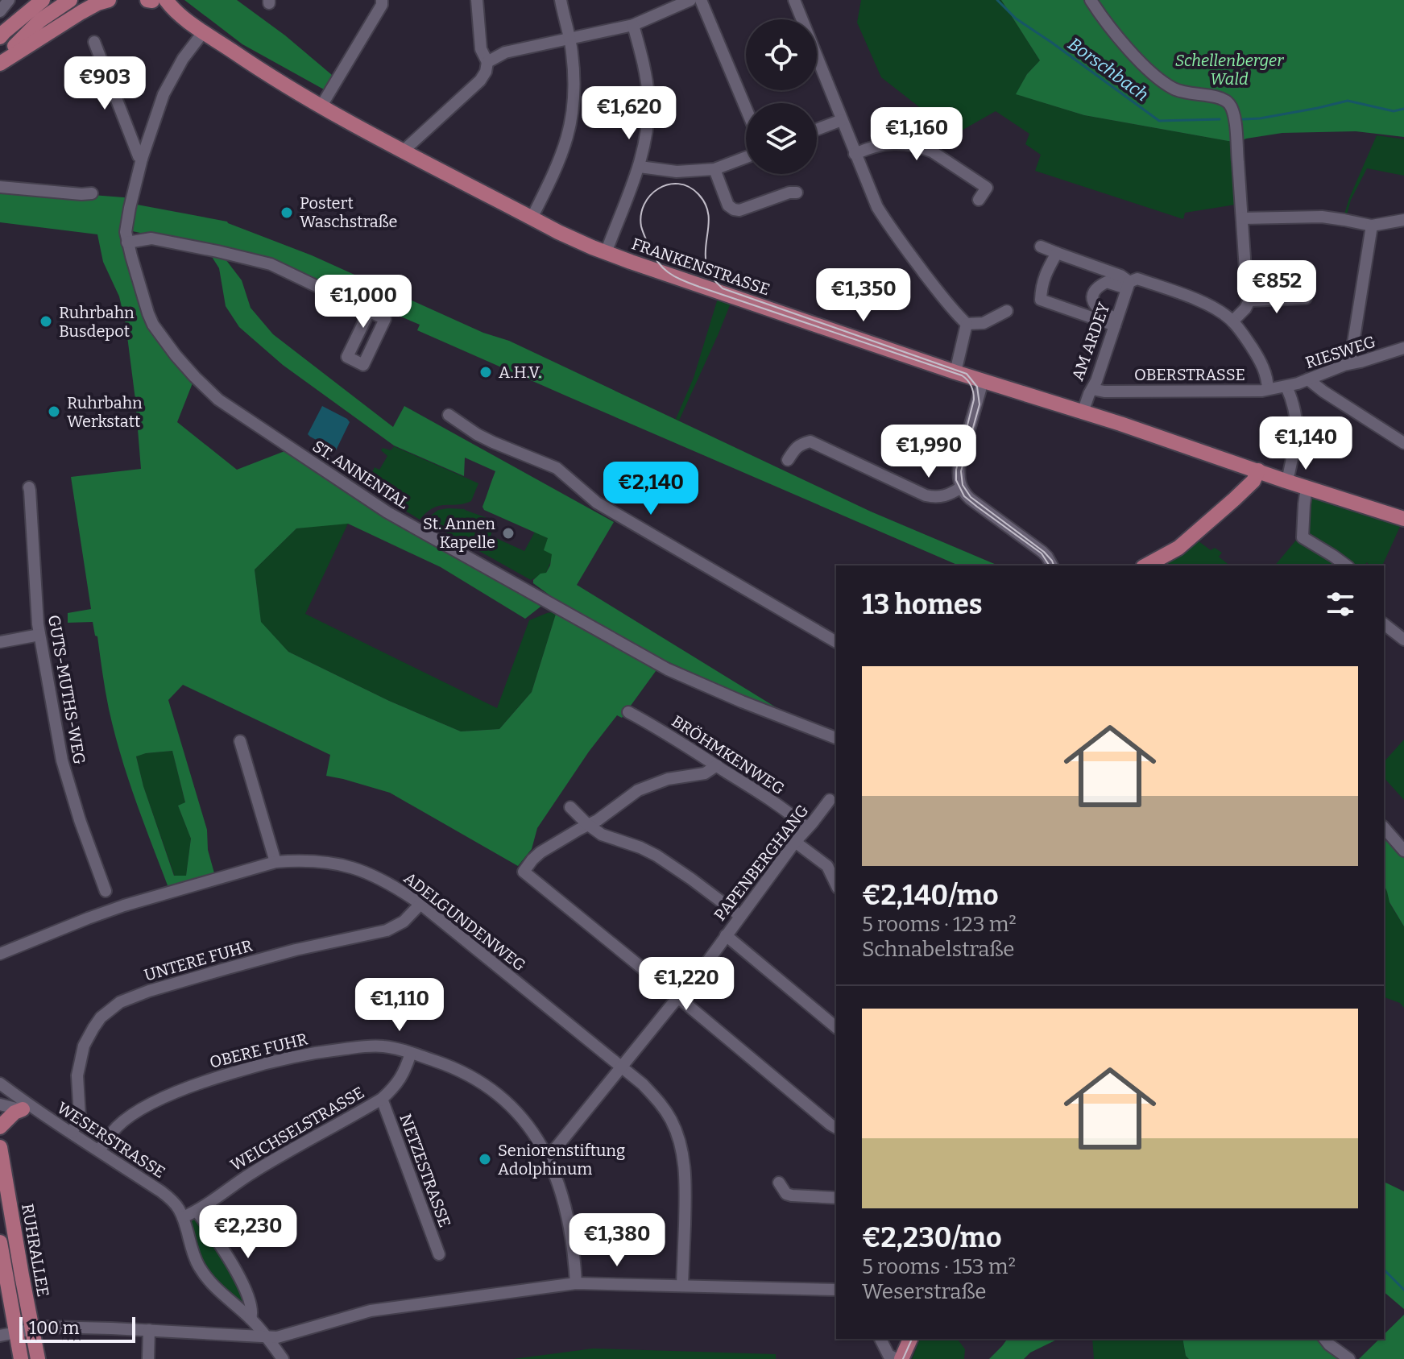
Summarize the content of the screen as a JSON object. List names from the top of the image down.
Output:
{
  "streets": {
    "main road": ["FRANKENSTRASSE", "RUHRALLEE"],
    "street": [
      "AM ARDEY",
      "RIESWEG",
      "OBERSTRASSE",
      "ST. ANNENTAL",
      "GUTS-MUTHS-WEG",
      "BRÖHMKENWEG",
      "PAPENBERGHANG",
      "ADELGUNDENWEG",
      "UNTERE FUHR",
      "OBERE FUHR",
      "WEICHSELSTRASSE",
      "WESERSTRASSE",
      "NETZESTRASSE"
    ]
  },
  "crossings": [
    ["FRANKENSTRASSE", "AM ARDEY"],
    ["FRANKENSTRASSE", "ST. ANNENTAL"],
    ["AM ARDEY", "OBERSTRASSE"],
    ["RIESWEG", "OBERSTRASSE"],
    ["BRÖHMKENWEG", "PAPENBERGHANG"],
    ["PAPENBERGHANG", "ADELGUNDENWEG"],
    ["PAPENBERGHANG", "OBERE FUHR"],
    ["ADELGUNDENWEG", "UNTERE FUHR"],
    ["UNTERE FUHR", "WESERSTRASSE"],
    ["OBERE FUHR", "WEICHSELSTRASSE"],
    ["OBERE FUHR", "WESERSTRASSE"],
    ["WEICHSELSTRASSE", "WESERSTRASSE"],
    ["WEICHSELSTRASSE", "NETZESTRASSE"]
  ],
  "water": ["Borschbach"],
  "parks": ["Schellenberger Wald"],
  "places": [
    "Postert Waschstraße",
    "Ruhrbahn Busdepot",
    "A.H.V.",
    "Ruhrbahn Werkstatt",
    "St. Annen Kapelle",
    "Seniorenstiftung Adolphinum"
  ],
  "scale_bar": "100 m",
  "page": {
    "price": [
      "€903",
      "€1,620",
      "€1,160",
      "€852",
      "€1,350",
      "€1,000",
      "€1,140",
      "€1,990",
      "€2,140",
      "€1,220",
      "€1,110",
      "€2,230",
      "€1,380"
    ],
    "heading": "13 homes",
    "list": [
      {
        "name": "€2,140/mo",
        "note": "5 rooms · 123 m² · Schnabelstraße"
      },
      {
        "name": "€2,230/mo",
        "note": "5 rooms · 153 m² · Weserstraße"
      }
    ],
    "scale": "100 m"
  }
}
